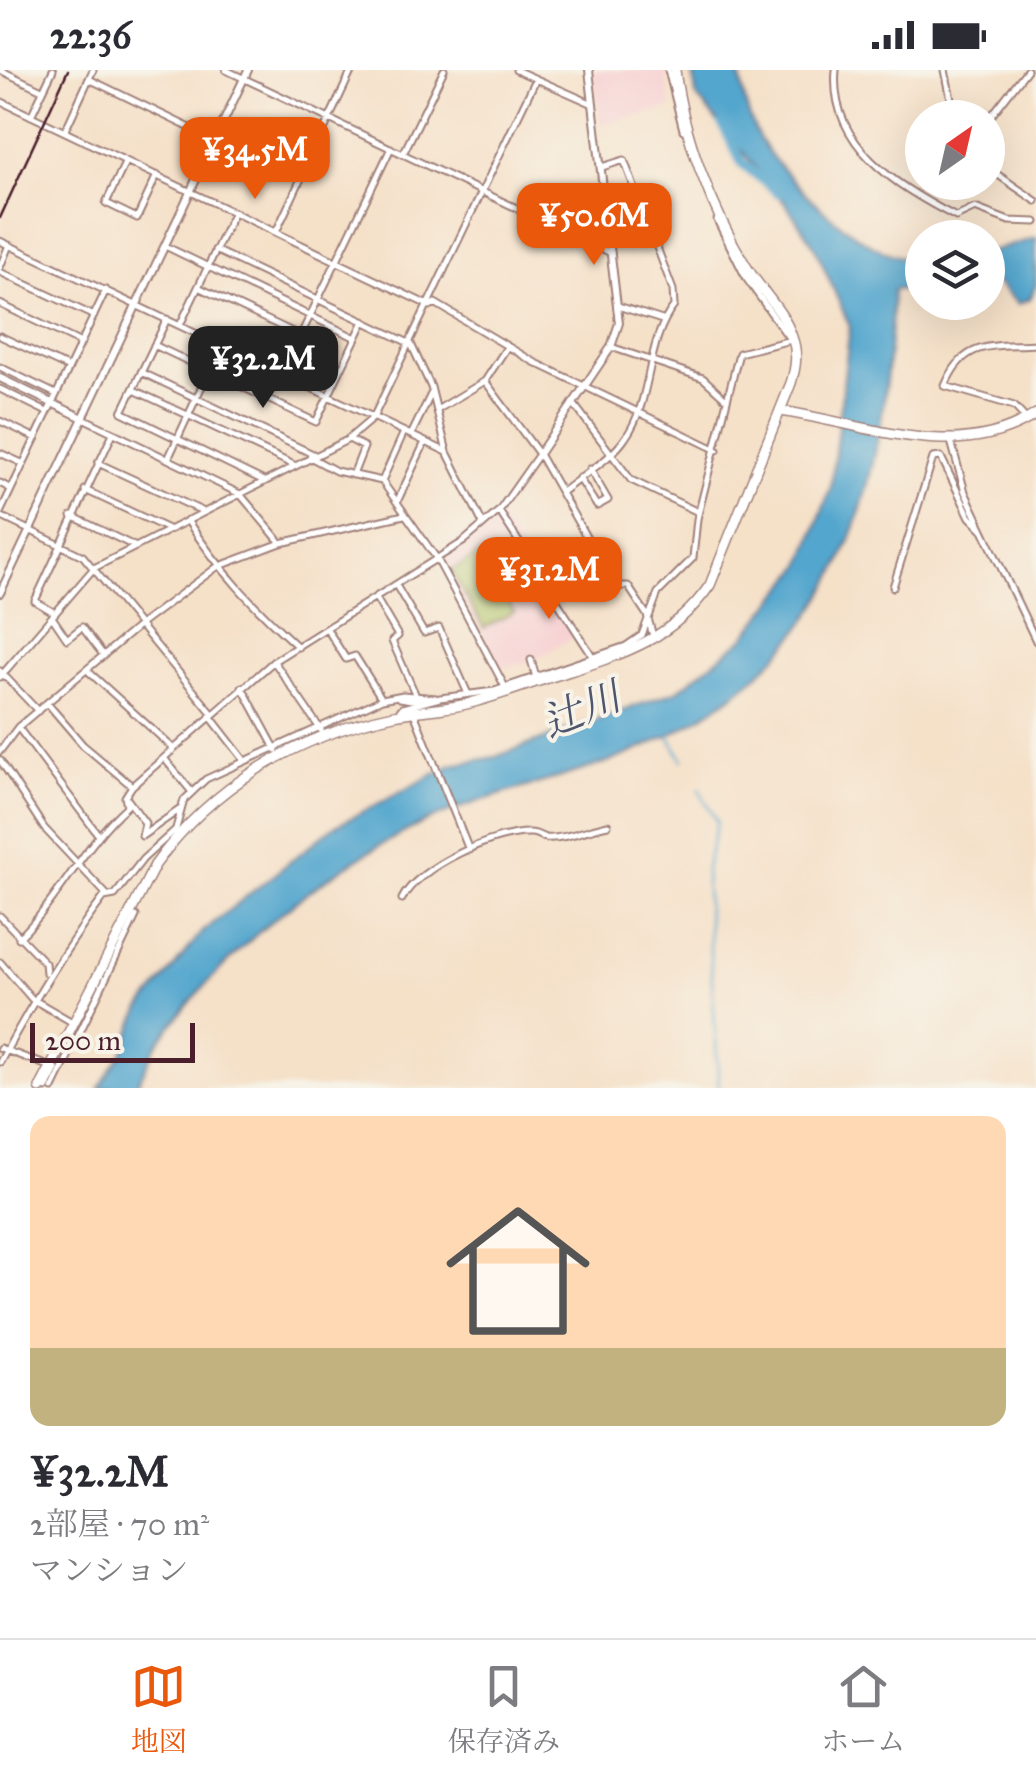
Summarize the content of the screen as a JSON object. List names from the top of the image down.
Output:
{
  "water": ["辻川"],
  "scale_bar": "200 m",
  "north": "top right",
  "page": {
    "status": "22:36",
    "price": [
      "¥34.5M",
      "¥50.6M",
      "¥32.2M",
      "¥31.2M"
    ],
    "scale": "200 m",
    "list": [
      {
        "name": "¥32.2M",
        "note": "2部屋 · 70 m² · マンション"
      }
    ],
    "tabs": ["地図", "保存済み", "ホーム"]
  }
}
